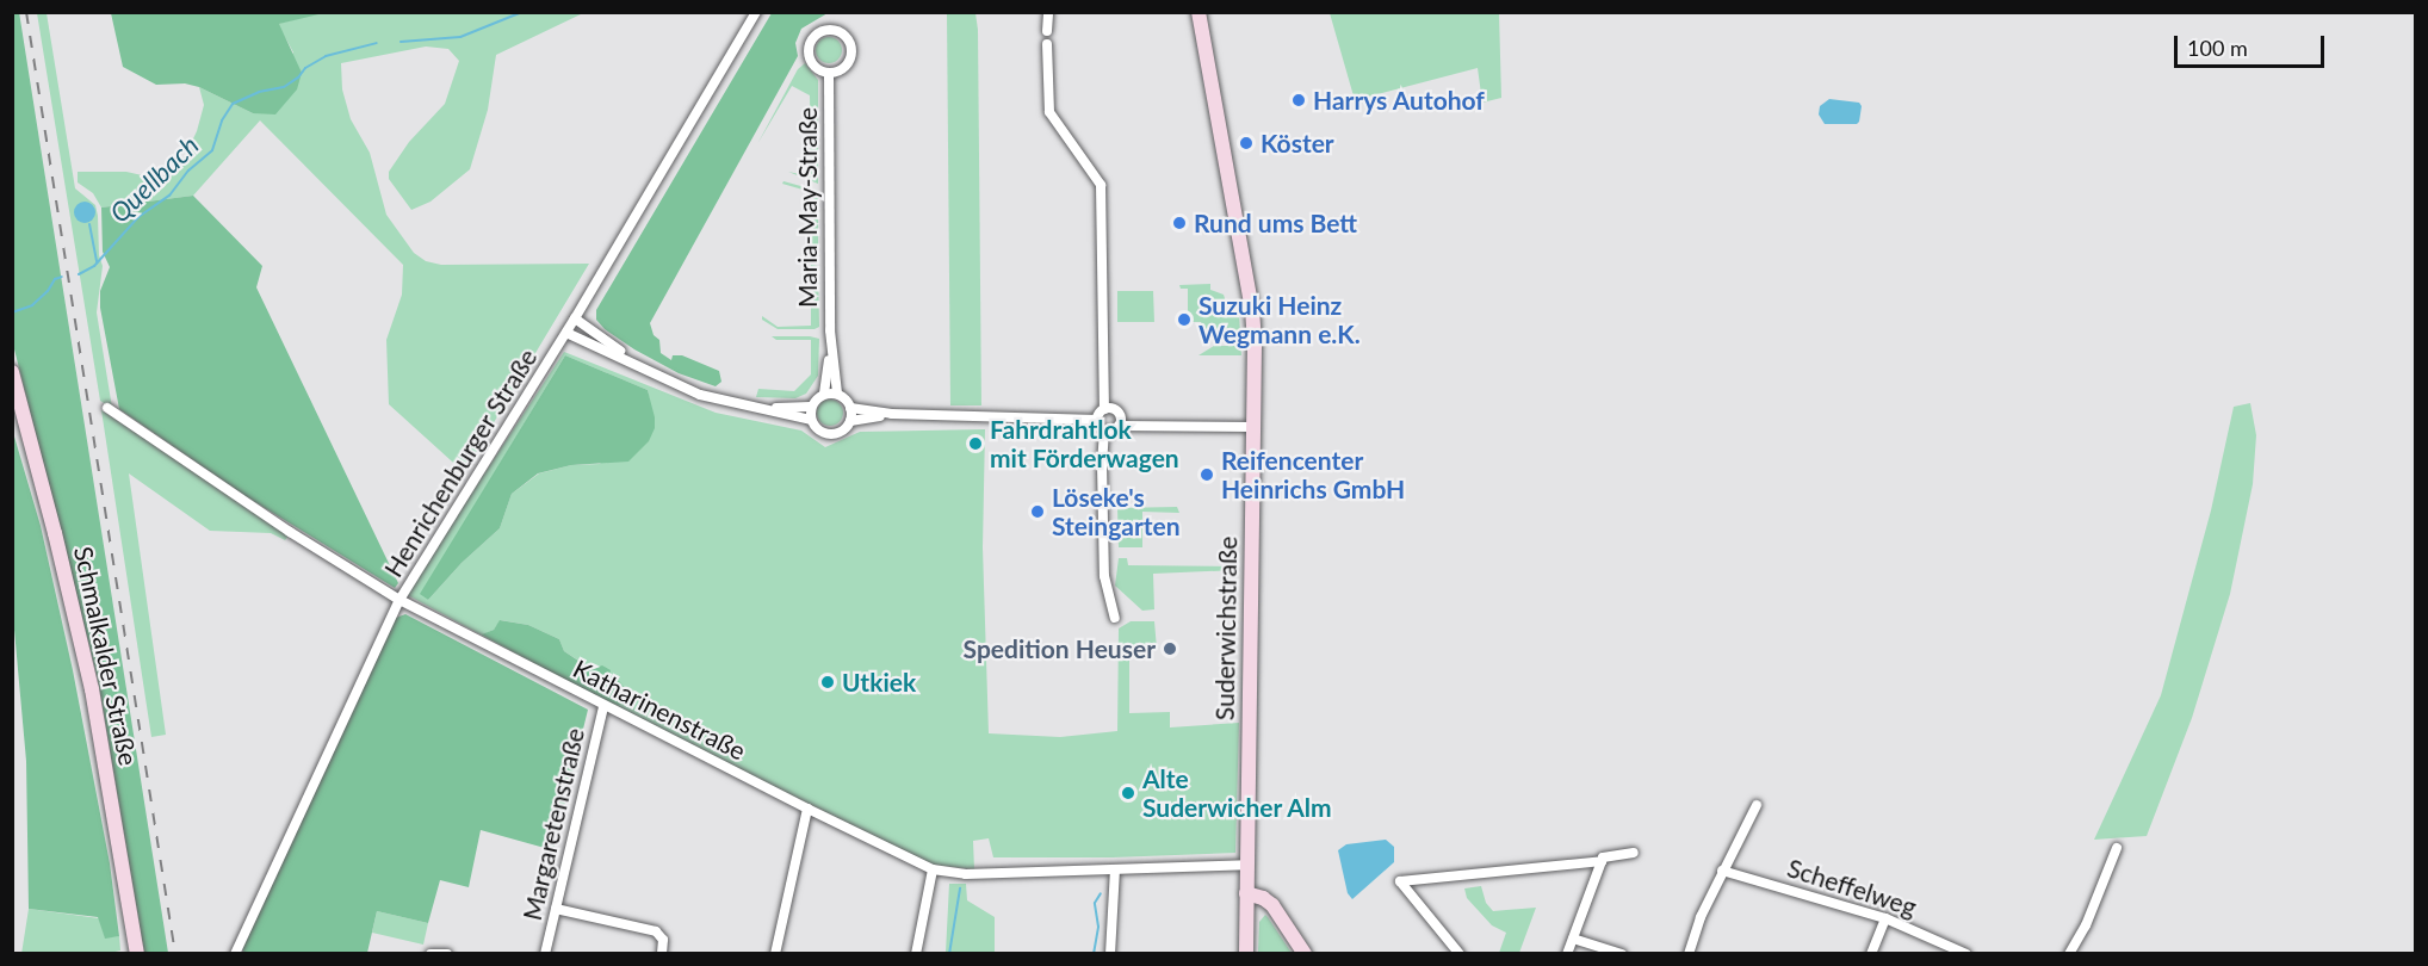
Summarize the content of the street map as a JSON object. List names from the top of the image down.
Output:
{
  "streets": {
    "main road": ["Suderwichstraße", "Schmalkalder Straße"],
    "street": [
      "Maria-May-Straße",
      "Henrichenburger Straße",
      "Katharinenstraße",
      "Margaretenstraße",
      "Scheffelweg"
    ]
  },
  "crossings": [
    ["Henrichenburger Straße", "Katharinenstraße"],
    ["Suderwichstraße", "Katharinenstraße"],
    ["Katharinenstraße", "Margaretenstraße"]
  ],
  "water": ["Quellbach"],
  "places": [
    "Harrys Autohof",
    "Köster",
    "Rund ums Bett",
    "Suzuki Heinz Wegmann e.K.",
    "Fahrdrahtlok mit Förderwagen",
    "Reifencenter Heinrichs GmbH",
    "Löseke's Steingarten",
    "Spedition Heuser",
    "Utkiek",
    "Alte Suderwicher Alm"
  ],
  "scale_bar": "100 m"
}
